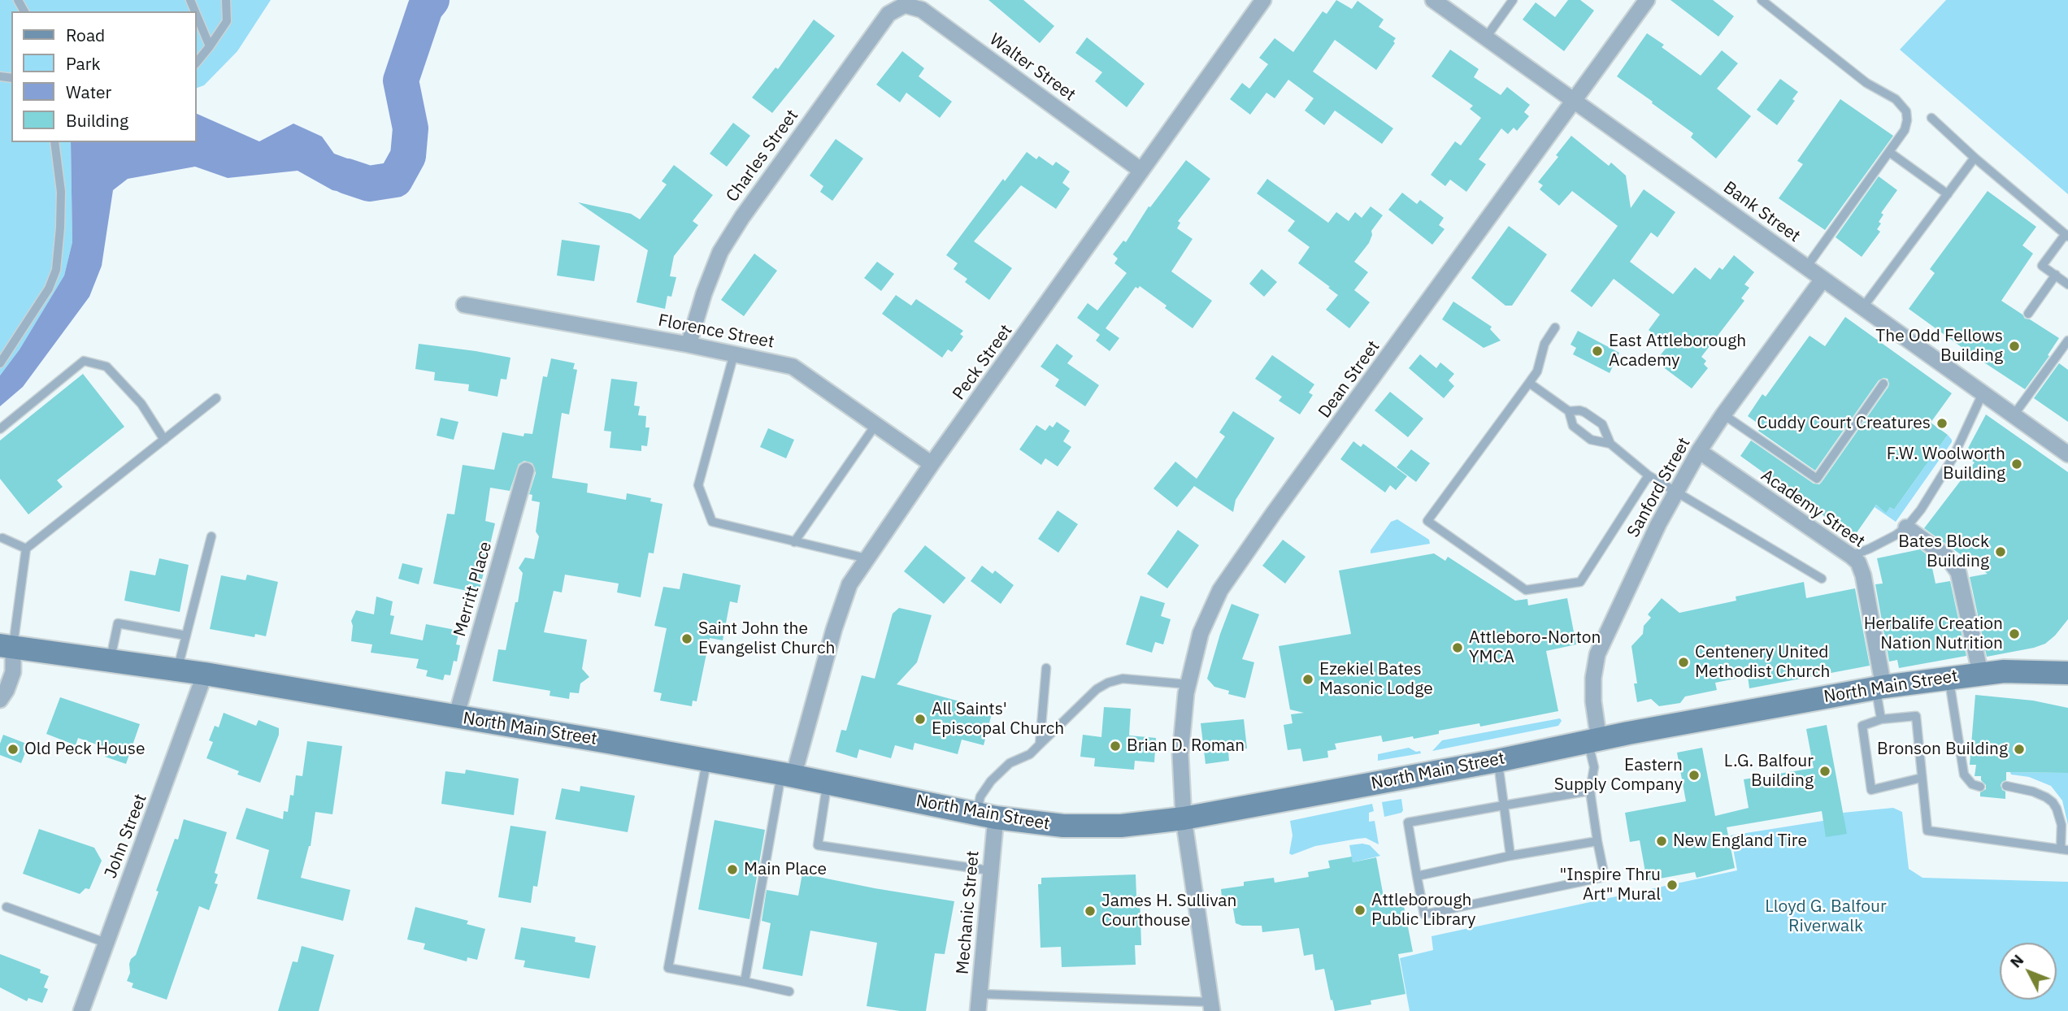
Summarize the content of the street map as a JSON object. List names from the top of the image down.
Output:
{
  "streets": {
    "main road": ["North Main Street"],
    "street": [
      "Walter Street",
      "Charles Street",
      "Bank Street",
      "Florence Street",
      "Peck Street",
      "Dean Street",
      "Sanford Street",
      "Academy Street",
      "Merritt Place",
      "John Street",
      "Mechanic Street"
    ]
  },
  "crossings": [
    ["Walter Street", "Charles Street"],
    ["Walter Street", "Peck Street"],
    ["Charles Street", "Florence Street"],
    ["Bank Street", "Dean Street"],
    ["Bank Street", "Sanford Street"],
    ["Florence Street", "Peck Street"],
    ["Peck Street", "North Main Street"],
    ["Dean Street", "North Main Street"],
    ["Sanford Street", "Academy Street"],
    ["Sanford Street", "North Main Street"],
    ["Academy Street", "North Main Street"],
    ["Merritt Place", "North Main Street"],
    ["North Main Street", "John Street"],
    ["North Main Street", "Mechanic Street"]
  ],
  "parks": ["Lloyd G. Balfour Riverwalk"],
  "places": [
    "The Odd Fellows Building",
    "East Attleborough Academy",
    "Cuddy Court Creatures",
    "F.W. Woolworth Building",
    "Bates Block Building",
    "Herbalife Creation Nation Nutrition",
    "Saint John the Evangelist Church",
    "Attleboro-Norton YMCA",
    "Centenery United Methodist Church",
    "Ezekiel Bates Masonic Lodge",
    "All Saints' Episcopal Church",
    "Brian D. Roman",
    "Old Peck House",
    "Bronson Building",
    "L.G. Balfour Building",
    "Eastern Supply Company",
    "New England Tire",
    "Main Place",
    "\"Inspire Thru Art\" Mural",
    "Attleborough Public Library",
    "James H. Sullivan Courthouse"
  ],
  "legend": [
    "Road",
    "Park",
    "Water",
    "Building"
  ],
  "north": "top left"
}
